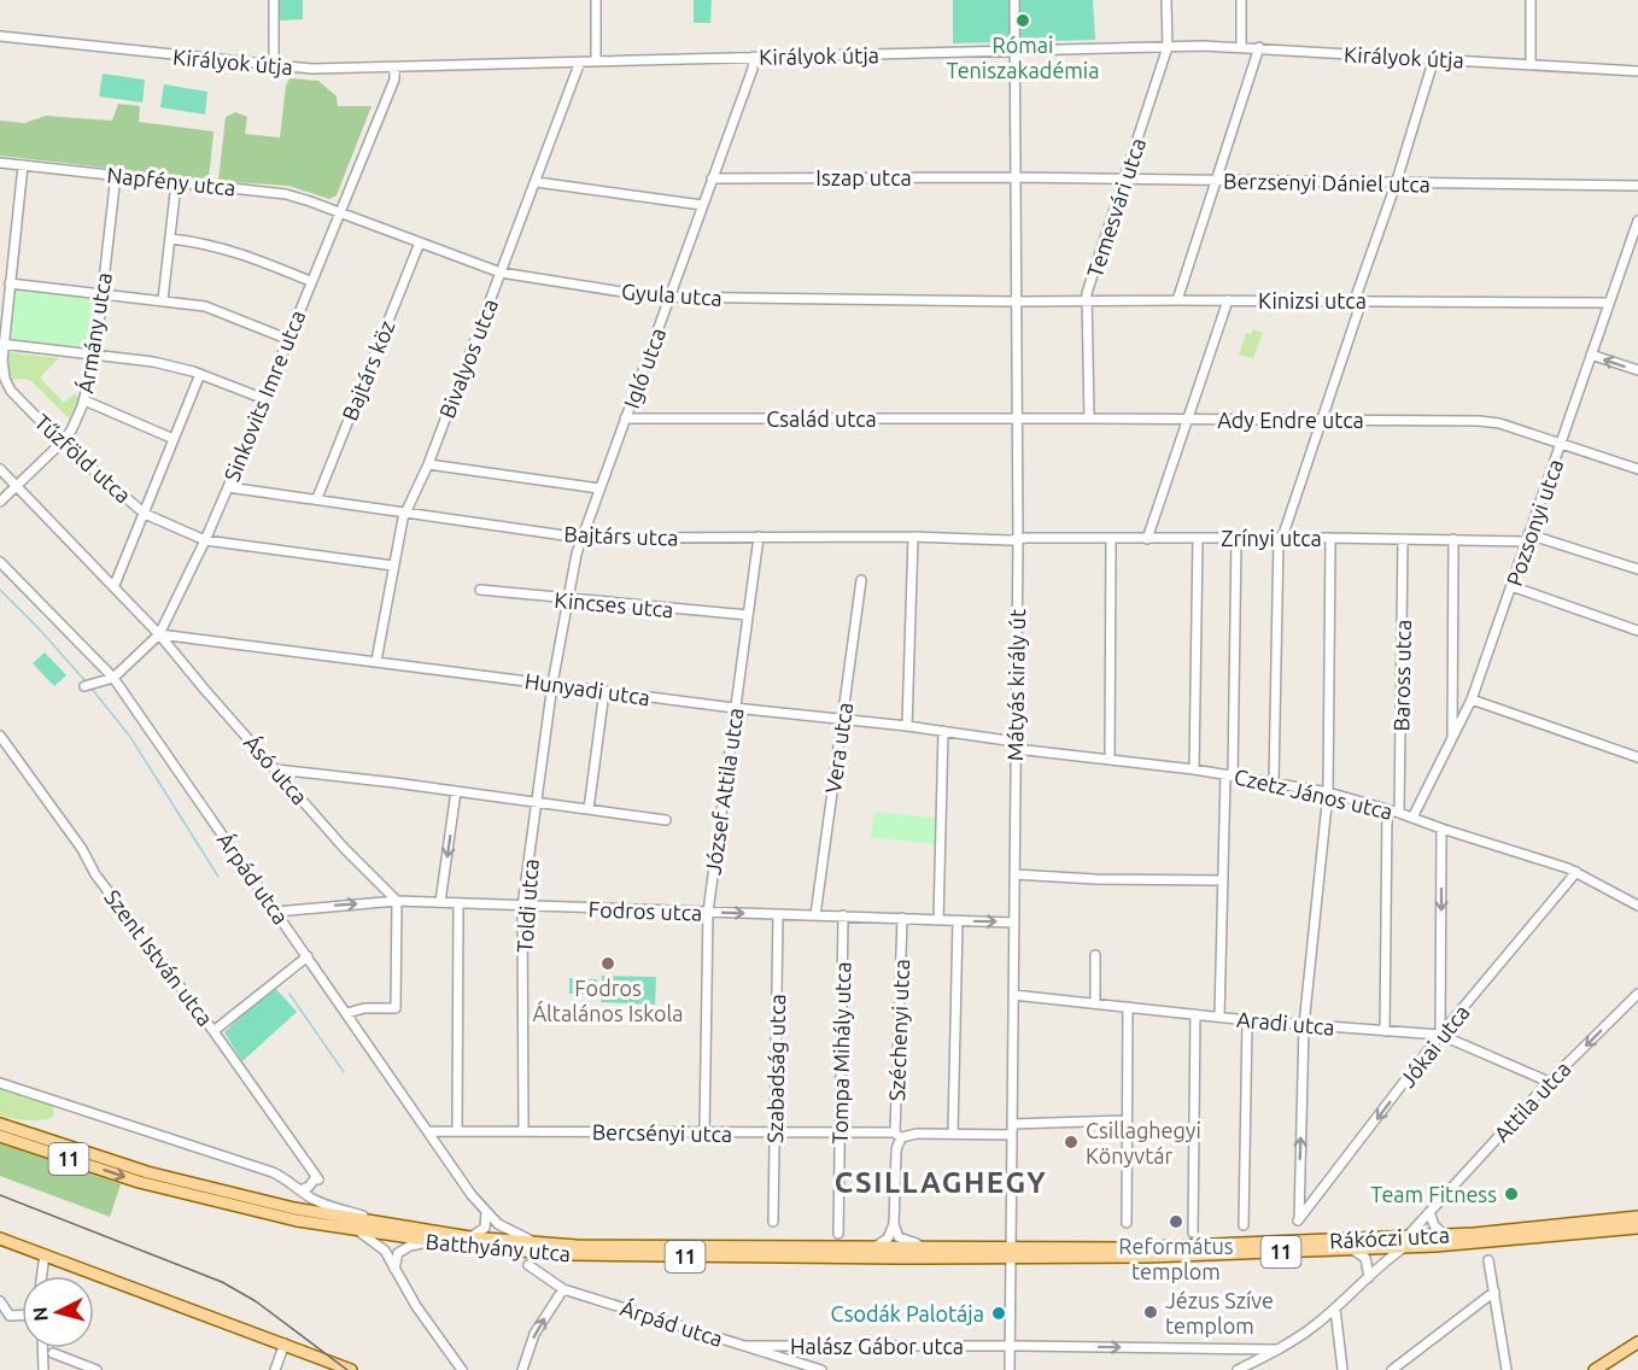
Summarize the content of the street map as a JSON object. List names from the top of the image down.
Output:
{
  "streets": {
    "main road": ["11", "Rákóczi utca", "Batthyány utca"],
    "street": [
      "Királyok útja",
      "Iszap utca",
      "Napfény utca",
      "Berzsenyi Dániel utca",
      "Temesvári utca",
      "Gyula utca",
      "Kinizsi utca",
      "Ármány utca",
      "Bivalyos utca",
      "Igló utca",
      "Bajtárs köz",
      "Sinkovits Imre utca",
      "Család utca",
      "Ady Endre utca",
      "Tűzföld utca",
      "Pozsonyi utca",
      "Bajtárs utca",
      "Zrínyi utca",
      "Kincses utca",
      "Baross utca",
      "Mátyás király út",
      "Hunyadi utca",
      "Vera utca",
      "Ásó utca",
      "József Attila utca",
      "Czetz János utca",
      "Árpád utca",
      "Toldi utca",
      "Fodros utca",
      "Szent István utca",
      "Aradi utca",
      "Széchenyi utca",
      "Jókai utca",
      "Tompa Mihály utca",
      "Szabadság utca",
      "Attila utca",
      "Bercsényi utca",
      "Halász Gábor utca"
    ]
  },
  "crossings": [
    ["Királyok útja", "Temesvári utca"],
    ["Királyok útja", "Bivalyos utca"],
    ["Királyok útja", "Igló utca"],
    ["Királyok útja", "Sinkovits Imre utca"],
    ["Királyok útja", "Mátyás király út"],
    ["Iszap utca", "Berzsenyi Dániel utca"],
    ["Iszap utca", "Igló utca"],
    ["Iszap utca", "Mátyás király út"],
    ["Napfény utca", "Gyula utca"],
    ["Napfény utca", "Ármány utca"],
    ["Napfény utca", "Sinkovits Imre utca"],
    ["Napfény utca", "Tűzföld utca"],
    ["Berzsenyi Dániel utca", "Temesvári utca"],
    ["Berzsenyi Dániel utca", "Mátyás király út"],
    ["Temesvári utca", "Kinizsi utca"],
    ["Temesvári utca", "Ady Endre utca"],
    ["Gyula utca", "Kinizsi utca"],
    ["Gyula utca", "Bivalyos utca"],
    ["Gyula utca", "Igló utca"],
    ["Gyula utca", "Bajtárs köz"],
    ["Gyula utca", "Sinkovits Imre utca"],
    ["Gyula utca", "Mátyás király út"],
    ["Kinizsi utca", "Pozsonyi utca"],
    ["Kinizsi utca", "Mátyás király út"],
    ["Ármány utca", "Tűzföld utca"],
    ["Ármány utca", "Ásó utca"],
    ["Bivalyos utca", "Tűzföld utca"],
    ["Bivalyos utca", "Bajtárs utca"],
    ["Bivalyos utca", "Hunyadi utca"],
    ["Igló utca", "Család utca"],
    ["Igló utca", "Bajtárs utca"],
    ["Igló utca", "Kincses utca"],
    ["Igló utca", "Hunyadi utca"],
    ["Igló utca", "Toldi utca"],
    ["Bajtárs köz", "Bajtárs utca"],
    ["Sinkovits Imre utca", "Tűzföld utca"],
    ["Sinkovits Imre utca", "Bajtárs utca"],
    ["Sinkovits Imre utca", "Hunyadi utca"],
    ["Sinkovits Imre utca", "Ásó utca"],
    ["Sinkovits Imre utca", "Árpád utca"],
    ["Család utca", "Ady Endre utca"],
    ["Család utca", "Mátyás király út"],
    ["Ady Endre utca", "Pozsonyi utca"],
    ["Ady Endre utca", "Mátyás király út"],
    ["Pozsonyi utca", "Zrínyi utca"],
    ["Pozsonyi utca", "Czetz János utca"],
    ["Bajtárs utca", "Zrínyi utca"],
    ["Bajtárs utca", "Mátyás király út"],
    ["Bajtárs utca", "József Attila utca"],
    ["Zrínyi utca", "Baross utca"],
    ["Zrínyi utca", "Mátyás király út"],
    ["Kincses utca", "József Attila utca"],
    ["Baross utca", "Czetz János utca"],
    ["Mátyás király út", "Hunyadi utca"],
    ["Mátyás király út", "Czetz János utca"],
    ["Mátyás király út", "Fodros utca"],
    ["Mátyás király út", "Aradi utca"],
    ["Mátyás király út", "Bercsényi utca"],
    ["Mátyás király út", "Rákóczi utca"],
    ["Mátyás király út", "Batthyány utca"],
    ["Mátyás király út", "Halász Gábor utca"],
    ["Hunyadi utca", "Vera utca"],
    ["Hunyadi utca", "Ásó utca"],
    ["Hunyadi utca", "József Attila utca"],
    ["Hunyadi utca", "Czetz János utca"],
    ["Hunyadi utca", "Toldi utca"],
    ["Vera utca", "Fodros utca"],
    ["Ásó utca", "Fodros utca"],
    ["József Attila utca", "Fodros utca"],
    ["József Attila utca", "Bercsényi utca"],
    ["Czetz János utca", "Jókai utca"],
    ["Árpád utca", "Fodros utca"],
    ["Árpád utca", "Bercsényi utca"],
    ["Árpád utca", "Batthyány utca"],
    ["Árpád utca", "Halász Gábor utca"],
    ["Toldi utca", "Fodros utca"],
    ["Toldi utca", "Bercsényi utca"],
    ["Fodros utca", "Széchenyi utca"],
    ["Fodros utca", "Tompa Mihály utca"],
    ["Fodros utca", "Szabadság utca"],
    ["Szent István utca", "Batthyány utca"],
    ["Aradi utca", "Jókai utca"],
    ["Aradi utca", "Attila utca"],
    ["Széchenyi utca", "Bercsényi utca"],
    ["Tompa Mihály utca", "Bercsényi utca"],
    ["Szabadság utca", "Bercsényi utca"],
    ["Attila utca", "Rákóczi utca"],
    ["Attila utca", "Halász Gábor utca"],
    ["Rákóczi utca", "Batthyány utca"]
  ],
  "one_way": ["Halász Gábor utca"],
  "districts": ["CSILLAGHEGY"],
  "places": [
    "Római Teniszakadémia",
    "Fodros Általános Iskola",
    "Csillaghegyi Könyvtár",
    "Team Fitness",
    "Református templom",
    "Jézus Szíve templom",
    "Csodák Palotája"
  ],
  "north": "left"
}
